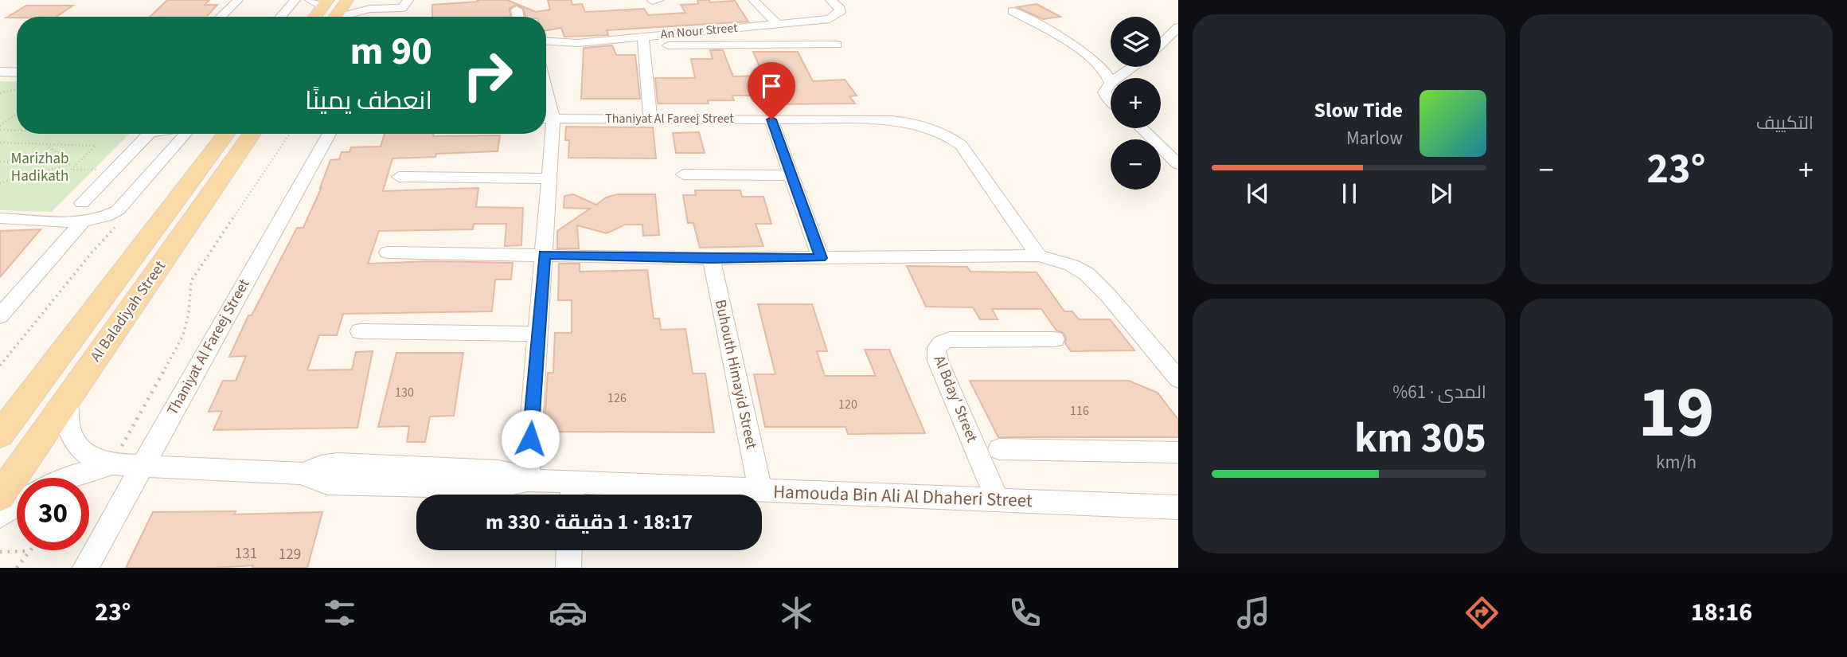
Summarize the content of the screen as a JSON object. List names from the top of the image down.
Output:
{
  "streets": {
    "main road": ["Al Baladiyah Street"],
    "street": [
      "An Nour Street",
      "Thaniyat Al Fareej Street",
      "Buhouth Himayid Street",
      "Al Bday' Street",
      "Hamouda Bin Ali Al Dhaheri Street"
    ]
  },
  "crossings": [
    ["Thaniyat Al Fareej Street", "Hamouda Bin Ali Al Dhaheri Street"],
    ["Al Baladiyah Street", "Hamouda Bin Ali Al Dhaheri Street"],
    ["Buhouth Himayid Street", "Hamouda Bin Ali Al Dhaheri Street"],
    ["Al Bday' Street", "Hamouda Bin Ali Al Dhaheri Street"]
  ],
  "parks": ["Marizhab Hadikath"],
  "house_numbers": [
    "130",
    "126",
    "120",
    "116",
    "131",
    "129"
  ],
  "page": {
    "tile": [
      "التكييف",
      ["19", "km/h"],
      ["المدى · 61%", "305 km"]
    ],
    "map_buttons": ["+", "−"],
    "turn": ["90 m", "انعطف يمينًا"],
    "song": ["Slow Tide", "Marlow"],
    "heat": ["−", "23°", "+"],
    "limit": "30",
    "trip": "18:17 · 1 دقيقة · 330 m",
    "tabs": ["18:16", "23°"]
  }
}
